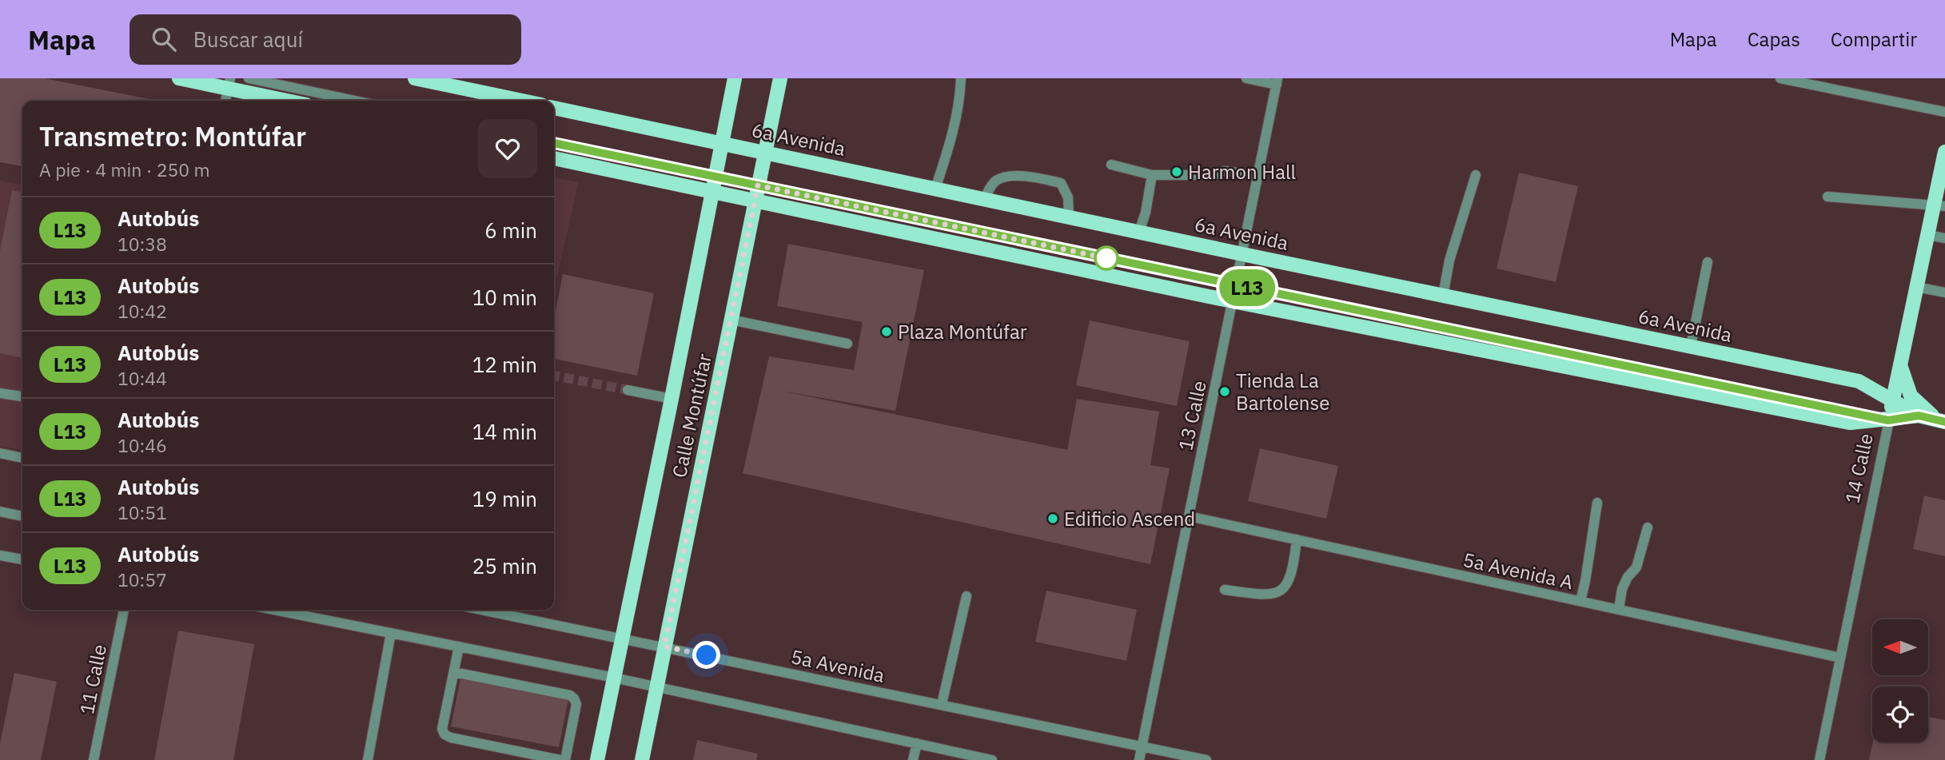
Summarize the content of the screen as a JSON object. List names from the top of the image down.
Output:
{
  "streets": {
    "main road": ["6a Avenida", "Calle Montúfar", "14 Calle"],
    "street": [
      "13 Calle",
      "5a Avenida A",
      "5a Avenida",
      "11 Calle"
    ]
  },
  "crossings": [
    ["6a Avenida", "Calle Montúfar"],
    ["6a Avenida", "13 Calle"],
    ["6a Avenida", "14 Calle"],
    ["Calle Montúfar", "5a Avenida"],
    ["13 Calle", "5a Avenida A"],
    ["13 Calle", "5a Avenida"],
    ["14 Calle", "5a Avenida A"]
  ],
  "places": [
    "Harmon Hall",
    "Plaza Montúfar",
    "Tienda La Bartolense",
    "Edificio Ascend"
  ],
  "lines": ["bus line L13"],
  "north": "left",
  "page": {
    "header": "Mapa",
    "search": "Buscar aquí",
    "nav": ["Mapa", "Capas", "Compartir"],
    "on_map": "L13",
    "heading": ["Transmetro: Montúfar", "A pie · 4 min · 250 m"],
    "list": [
      {
        "mark": "L13",
        "name": "Autobús",
        "note": "10:38",
        "value": "6 min"
      },
      {
        "mark": "L13",
        "name": "Autobús",
        "note": "10:42",
        "value": "10 min"
      },
      {
        "mark": "L13",
        "name": "Autobús",
        "note": "10:44",
        "value": "12 min"
      },
      {
        "mark": "L13",
        "name": "Autobús",
        "note": "10:46",
        "value": "14 min"
      },
      {
        "mark": "L13",
        "name": "Autobús",
        "note": "10:51",
        "value": "19 min"
      },
      {
        "mark": "L13",
        "name": "Autobús",
        "note": "10:57",
        "value": "25 min"
      }
    ]
  }
}
